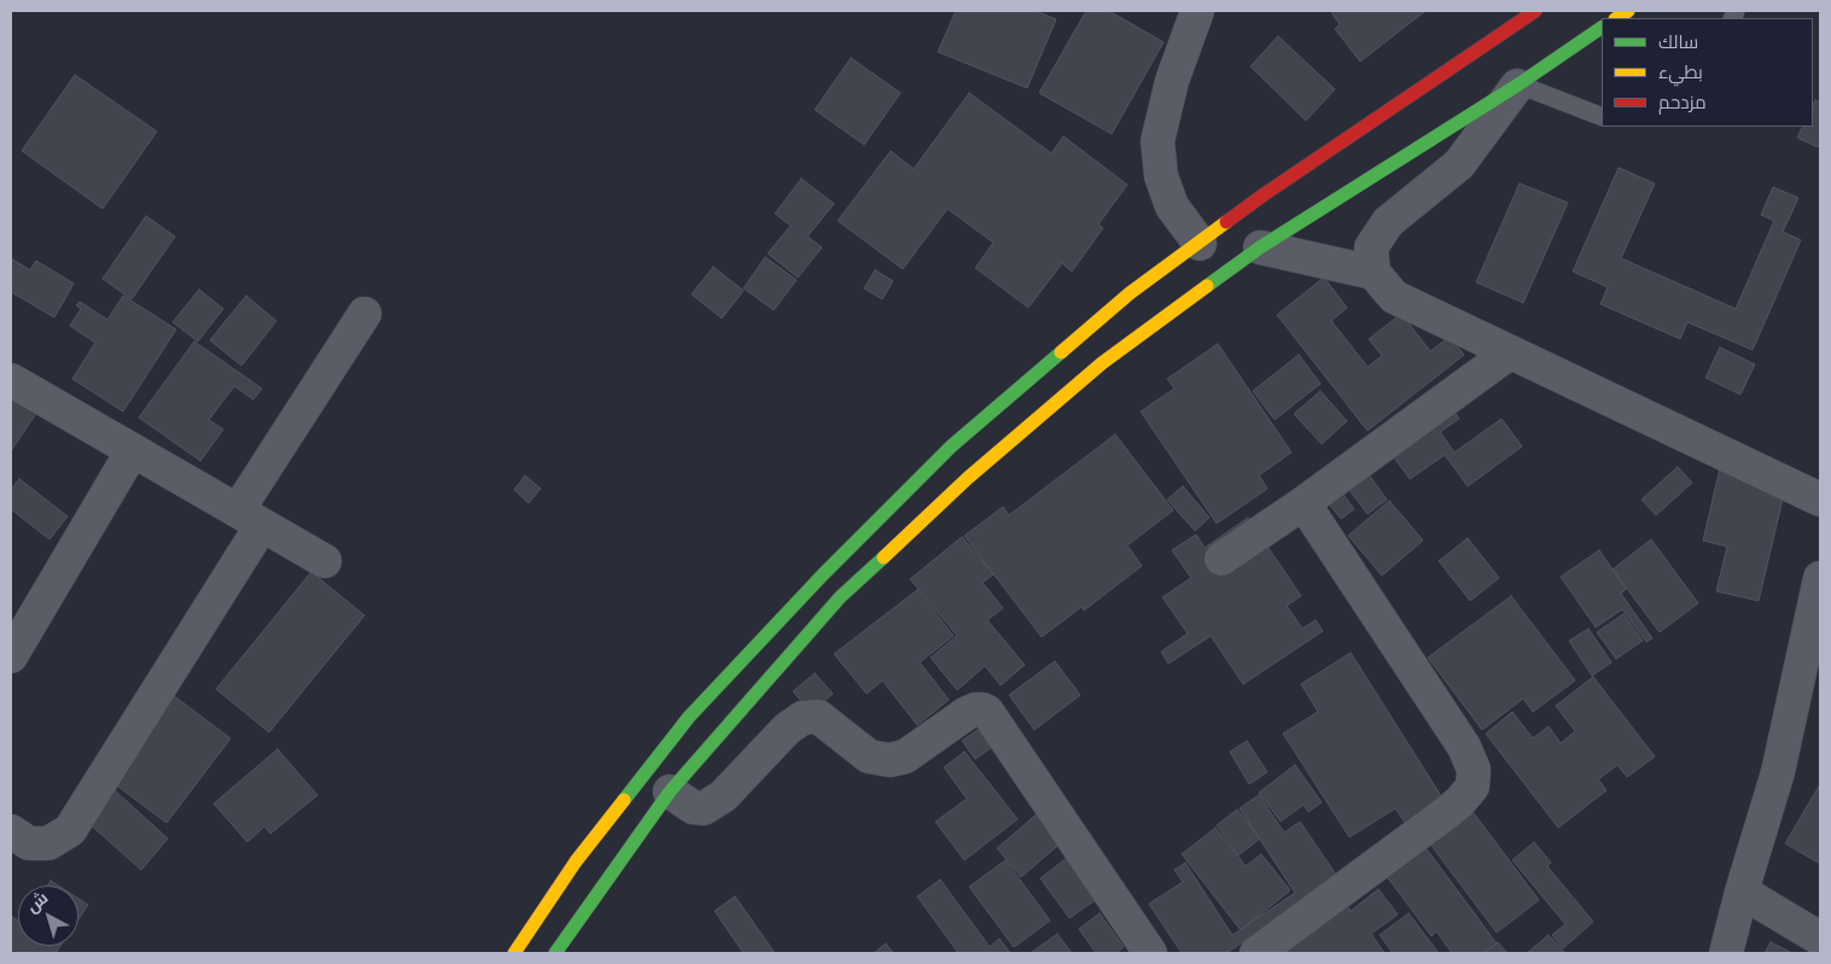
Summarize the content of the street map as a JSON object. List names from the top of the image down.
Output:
{
  "legend": ["سالك", "بطيء", "مزدحم"],
  "north": "top left"
}
